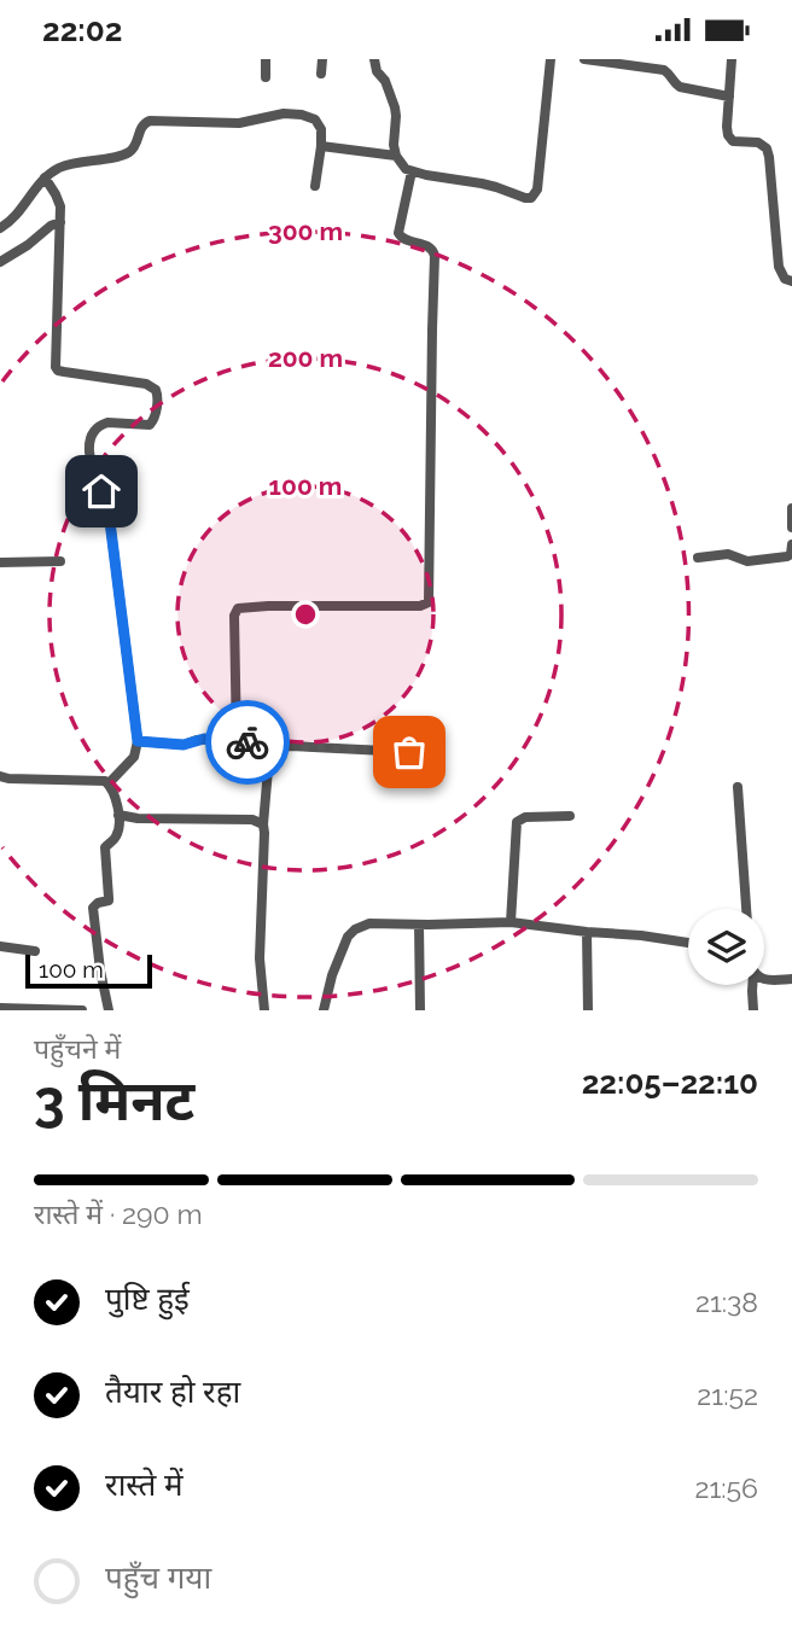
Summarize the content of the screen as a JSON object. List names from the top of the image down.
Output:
{
  "scale_bar": "100 m",
  "page": {
    "status": "22:02",
    "scale": "100 m",
    "heading": ["3 मिनट", "पहुँचने में", "22:05–22:10"],
    "bar": "रास्ते में · 290 m",
    "list": [
      ["पुष्टि हुई", "21:38"],
      ["तैयार हो रहा", "21:52"],
      ["रास्ते में", "21:56"],
      "पहुँच गया"
    ]
  },
  "rings": ["300 m", "200 m", "100 m"]
}
